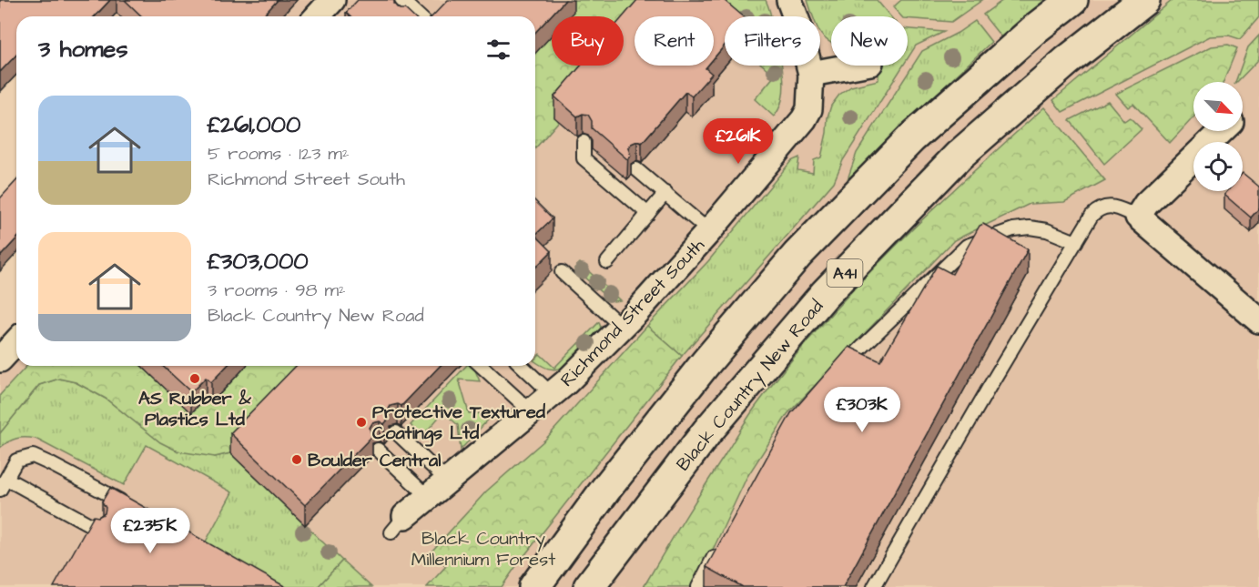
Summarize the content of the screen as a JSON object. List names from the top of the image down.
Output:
{
  "streets": {
    "highway": ["A41", "Black Country New Road"],
    "street": ["Richmond Street South"]
  },
  "parks": ["Black Country Millennium Forest"],
  "places": ["AS Rubber & Plastics Ltd", "Protective Textured Coatings Ltd", "Boulder Central"],
  "north": "bottom right",
  "page": {
    "chip": [
      "Buy",
      "Rent",
      "Filters",
      "New"
    ],
    "heading": "3 homes",
    "list": [
      {
        "name": "£261,000",
        "note": "5 rooms · 123 m² · Richmond Street South"
      },
      {
        "name": "£303,000",
        "note": "3 rooms · 98 m² · Black Country New Road"
      }
    ],
    "price": ["£261K", "£303K", "£235K"]
  }
}
